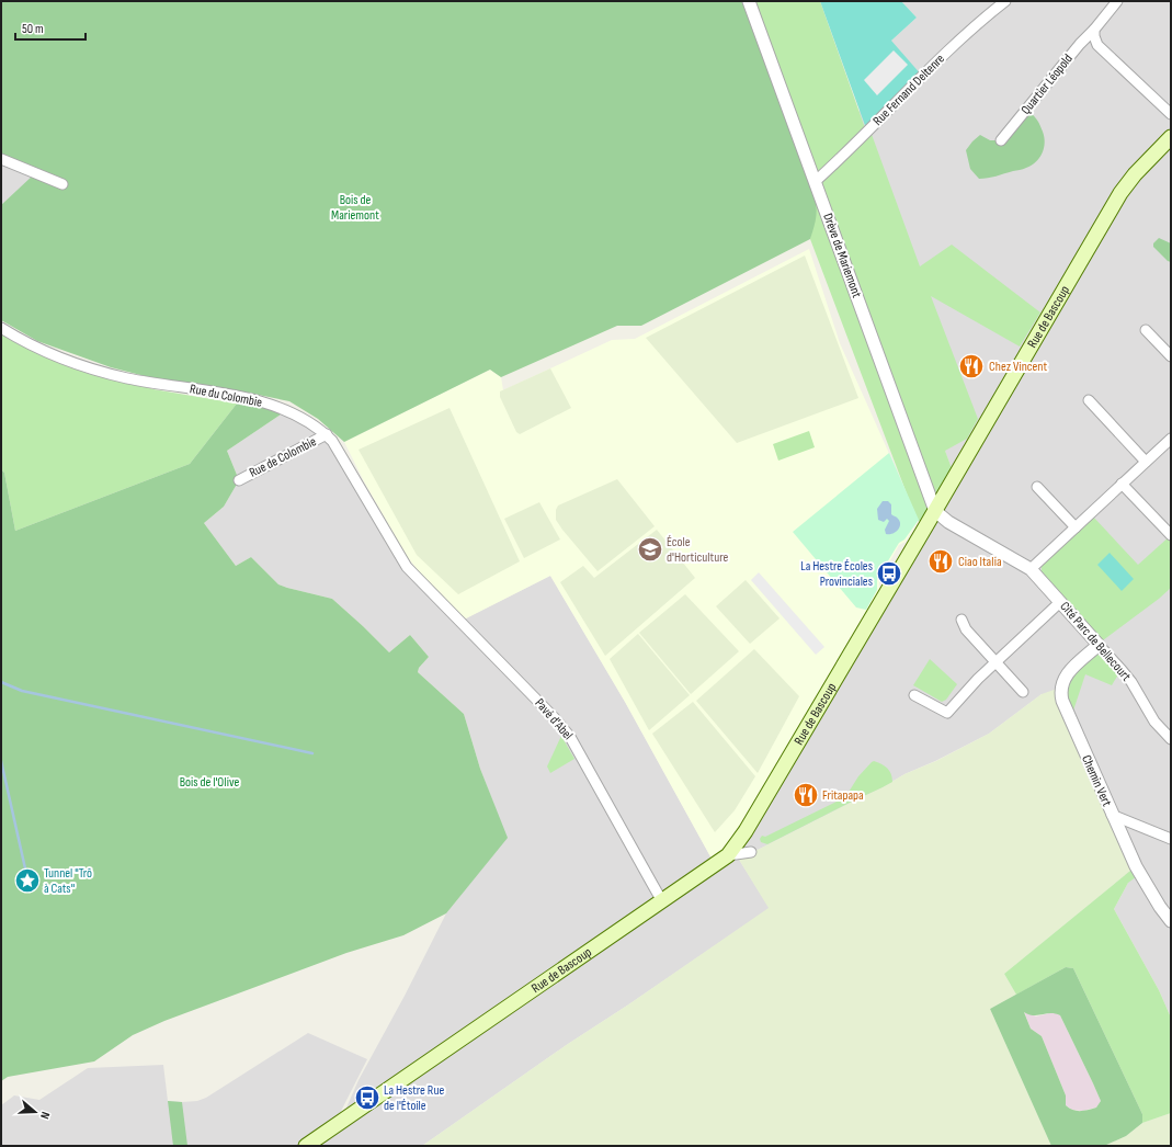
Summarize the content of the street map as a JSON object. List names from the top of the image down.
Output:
{
  "streets": {
    "main road": ["Rue de Bascoup"],
    "street": [
      "Quartier Léopold",
      "Rue Fernand Deltenre",
      "Drève de Mariemont",
      "Rue du Colombie",
      "Rue de Colombie",
      "Cité Parc de Bellecourt",
      "Pavé d'Abel",
      "Chemin Vert"
    ]
  },
  "crossings": [
    ["Rue Fernand Deltenre", "Drève de Mariemont"],
    ["Drève de Mariemont", "Rue de Bascoup"],
    ["Drève de Mariemont", "Cité Parc de Bellecourt"],
    ["Rue de Bascoup", "Cité Parc de Bellecourt"],
    ["Rue de Bascoup", "Pavé d'Abel"],
    ["Rue du Colombie", "Rue de Colombie"],
    ["Rue du Colombie", "Pavé d'Abel"],
    ["Cité Parc de Bellecourt", "Chemin Vert"]
  ],
  "parks": ["Bois de Mariemont", "Bois de l'Olive"],
  "places": {
    "restaurant": ["Chez Vincent", "Ciao Italia", "Fritapapa"],
    "school or university": ["École d'Horticulture"],
    "bus stop": ["La Hestre Écoles Provinciales", "La Hestre Rue de l'Étoile"],
    "place": ["Tunnel \"Trô à Cats\""]
  },
  "scale_bar": "50 m",
  "north": "right"
}
